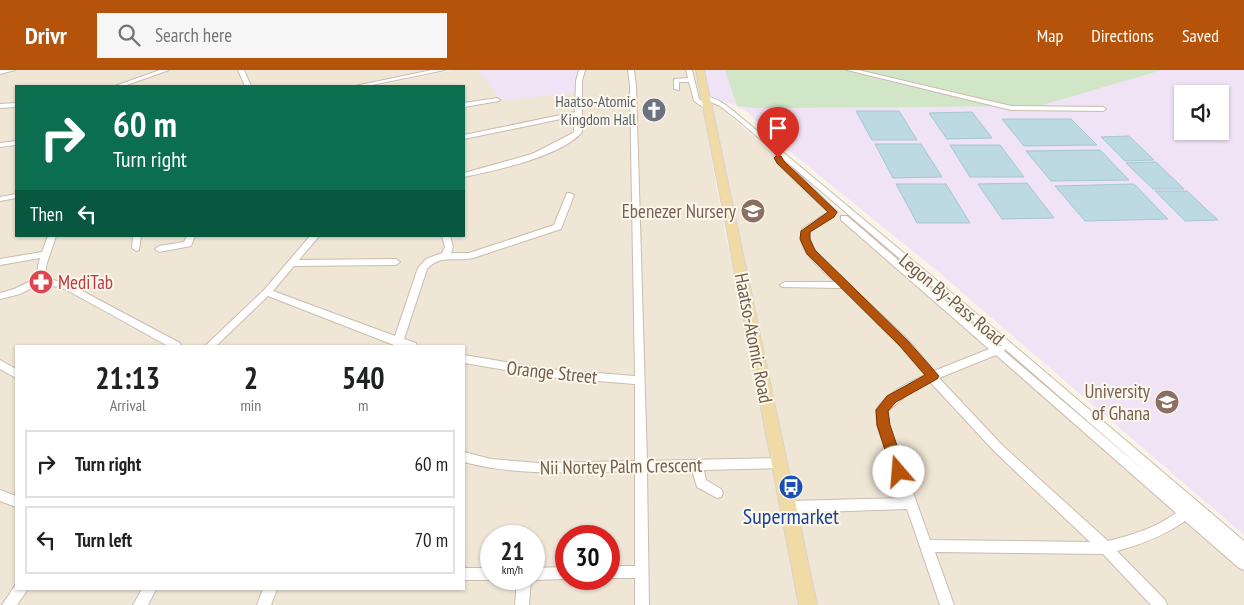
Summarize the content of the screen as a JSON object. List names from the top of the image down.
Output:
{
  "streets": {
    "main road": ["Haatso-Atomic Road"],
    "street": ["Legon By-Pass Road", "Orange Street", "Nii Nortey Palm Crescent"]
  },
  "crossings": [
    ["Legon By-Pass Road", "Haatso-Atomic Road"],
    ["Haatso-Atomic Road", "Nii Nortey Palm Crescent"]
  ],
  "places": {
    "church": ["Haatso-Atomic Kingdom Hall"],
    "school or university": ["Ebenezer Nursery", "University of Ghana"],
    "pharmacy": ["MediTab"],
    "bus stop": ["Supermarket"]
  },
  "page": {
    "header": "Drivr",
    "search": "Search here",
    "nav": ["Map", "Directions", "Saved"],
    "turn": ["60 m", "Turn right"],
    "then": "Then",
    "eta": [
      "21:13",
      "Arrival",
      "2",
      "min",
      "540",
      "m"
    ],
    "list": [
      {
        "name": "Turn right",
        "value": "60 m"
      },
      {
        "name": "Turn left",
        "value": "70 m"
      }
    ],
    "speed": "21 km/h",
    "limit": "30"
  }
}
